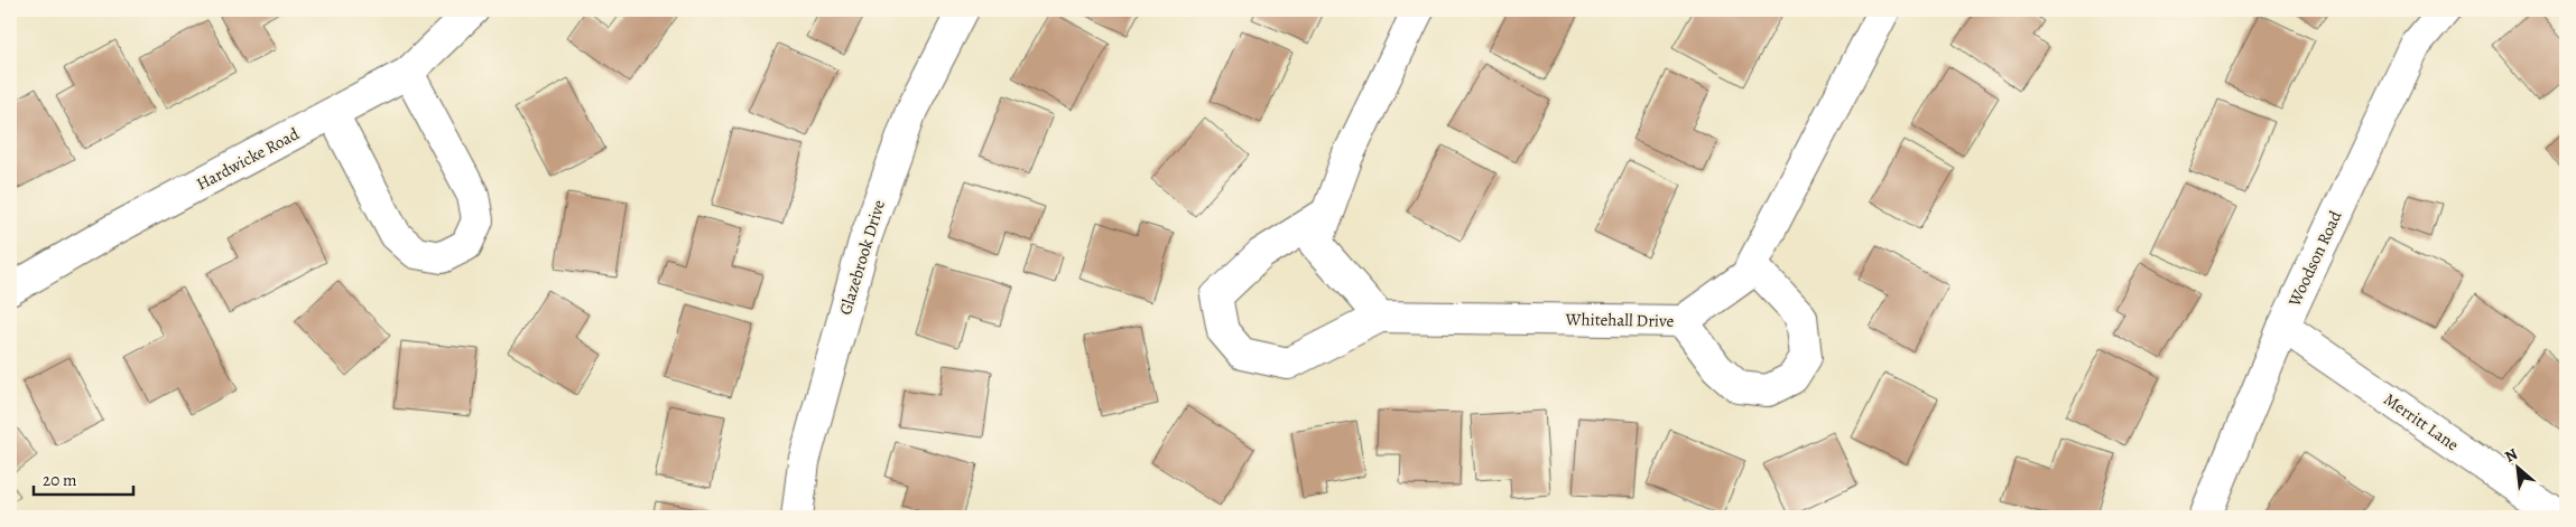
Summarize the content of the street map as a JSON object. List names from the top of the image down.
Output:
{
  "streets": {
    "street": [
      "Hardwicke Road",
      "Glazebrook Drive",
      "Woodson Road",
      "Whitehall Drive",
      "Merritt Lane"
    ]
  },
  "crossings": [
    ["Woodson Road", "Merritt Lane"]
  ],
  "scale_bar": "20 m",
  "north": "top left"
}
